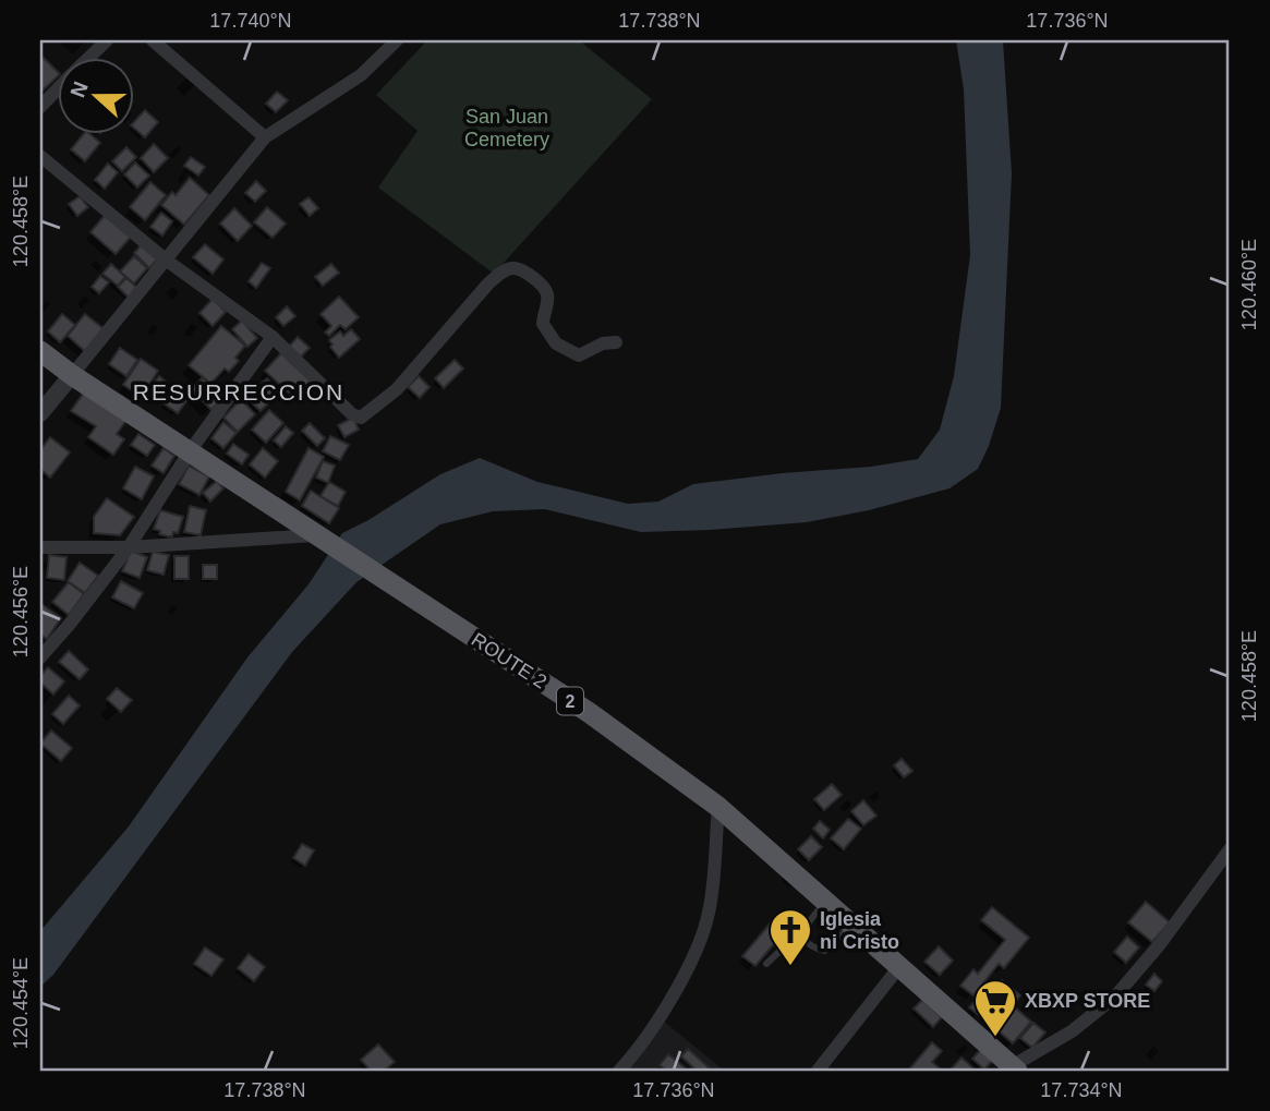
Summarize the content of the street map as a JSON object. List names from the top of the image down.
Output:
{
  "streets": {
    "highway": ["ROUTE 2", "2"]
  },
  "districts": ["RESURRECCION"],
  "parks": ["San Juan Cemetery"],
  "places": {
    "church": ["Iglesia ni Cristo"],
    "supermarket": ["XBXP STORE"]
  },
  "north": "left",
  "coordinates": [
    "17.740°N",
    "17.738°N",
    "17.736°N",
    "120.458°E",
    "120.460°E",
    "120.456°E",
    "120.454°E",
    "17.734°N"
  ]
}
